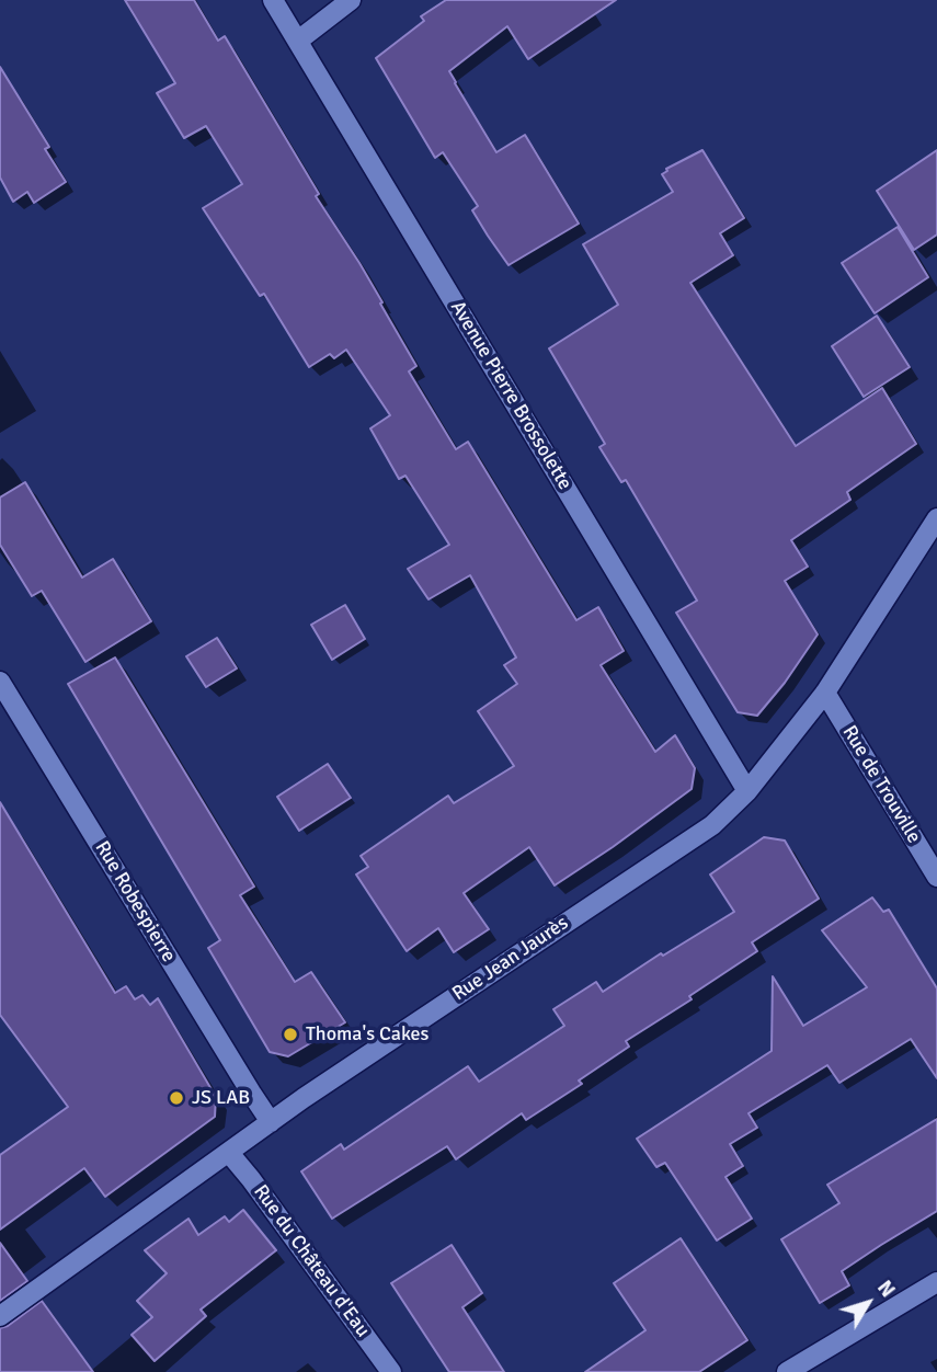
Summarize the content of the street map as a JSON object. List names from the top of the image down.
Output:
{
  "streets": {
    "street": [
      "Avenue Pierre Brossolette",
      "Rue de Trouville",
      "Rue Robespierre",
      "Rue Jean Jaurès",
      "Rue du Château d'Eau"
    ]
  },
  "crossings": [
    ["Avenue Pierre Brossolette", "Rue Jean Jaurès"],
    ["Rue de Trouville", "Rue Jean Jaurès"],
    ["Rue Robespierre", "Rue Jean Jaurès"],
    ["Rue Jean Jaurès", "Rue du Château d'Eau"]
  ],
  "places": ["Thoma's Cakes", "JS LAB"],
  "north": "top right"
}
